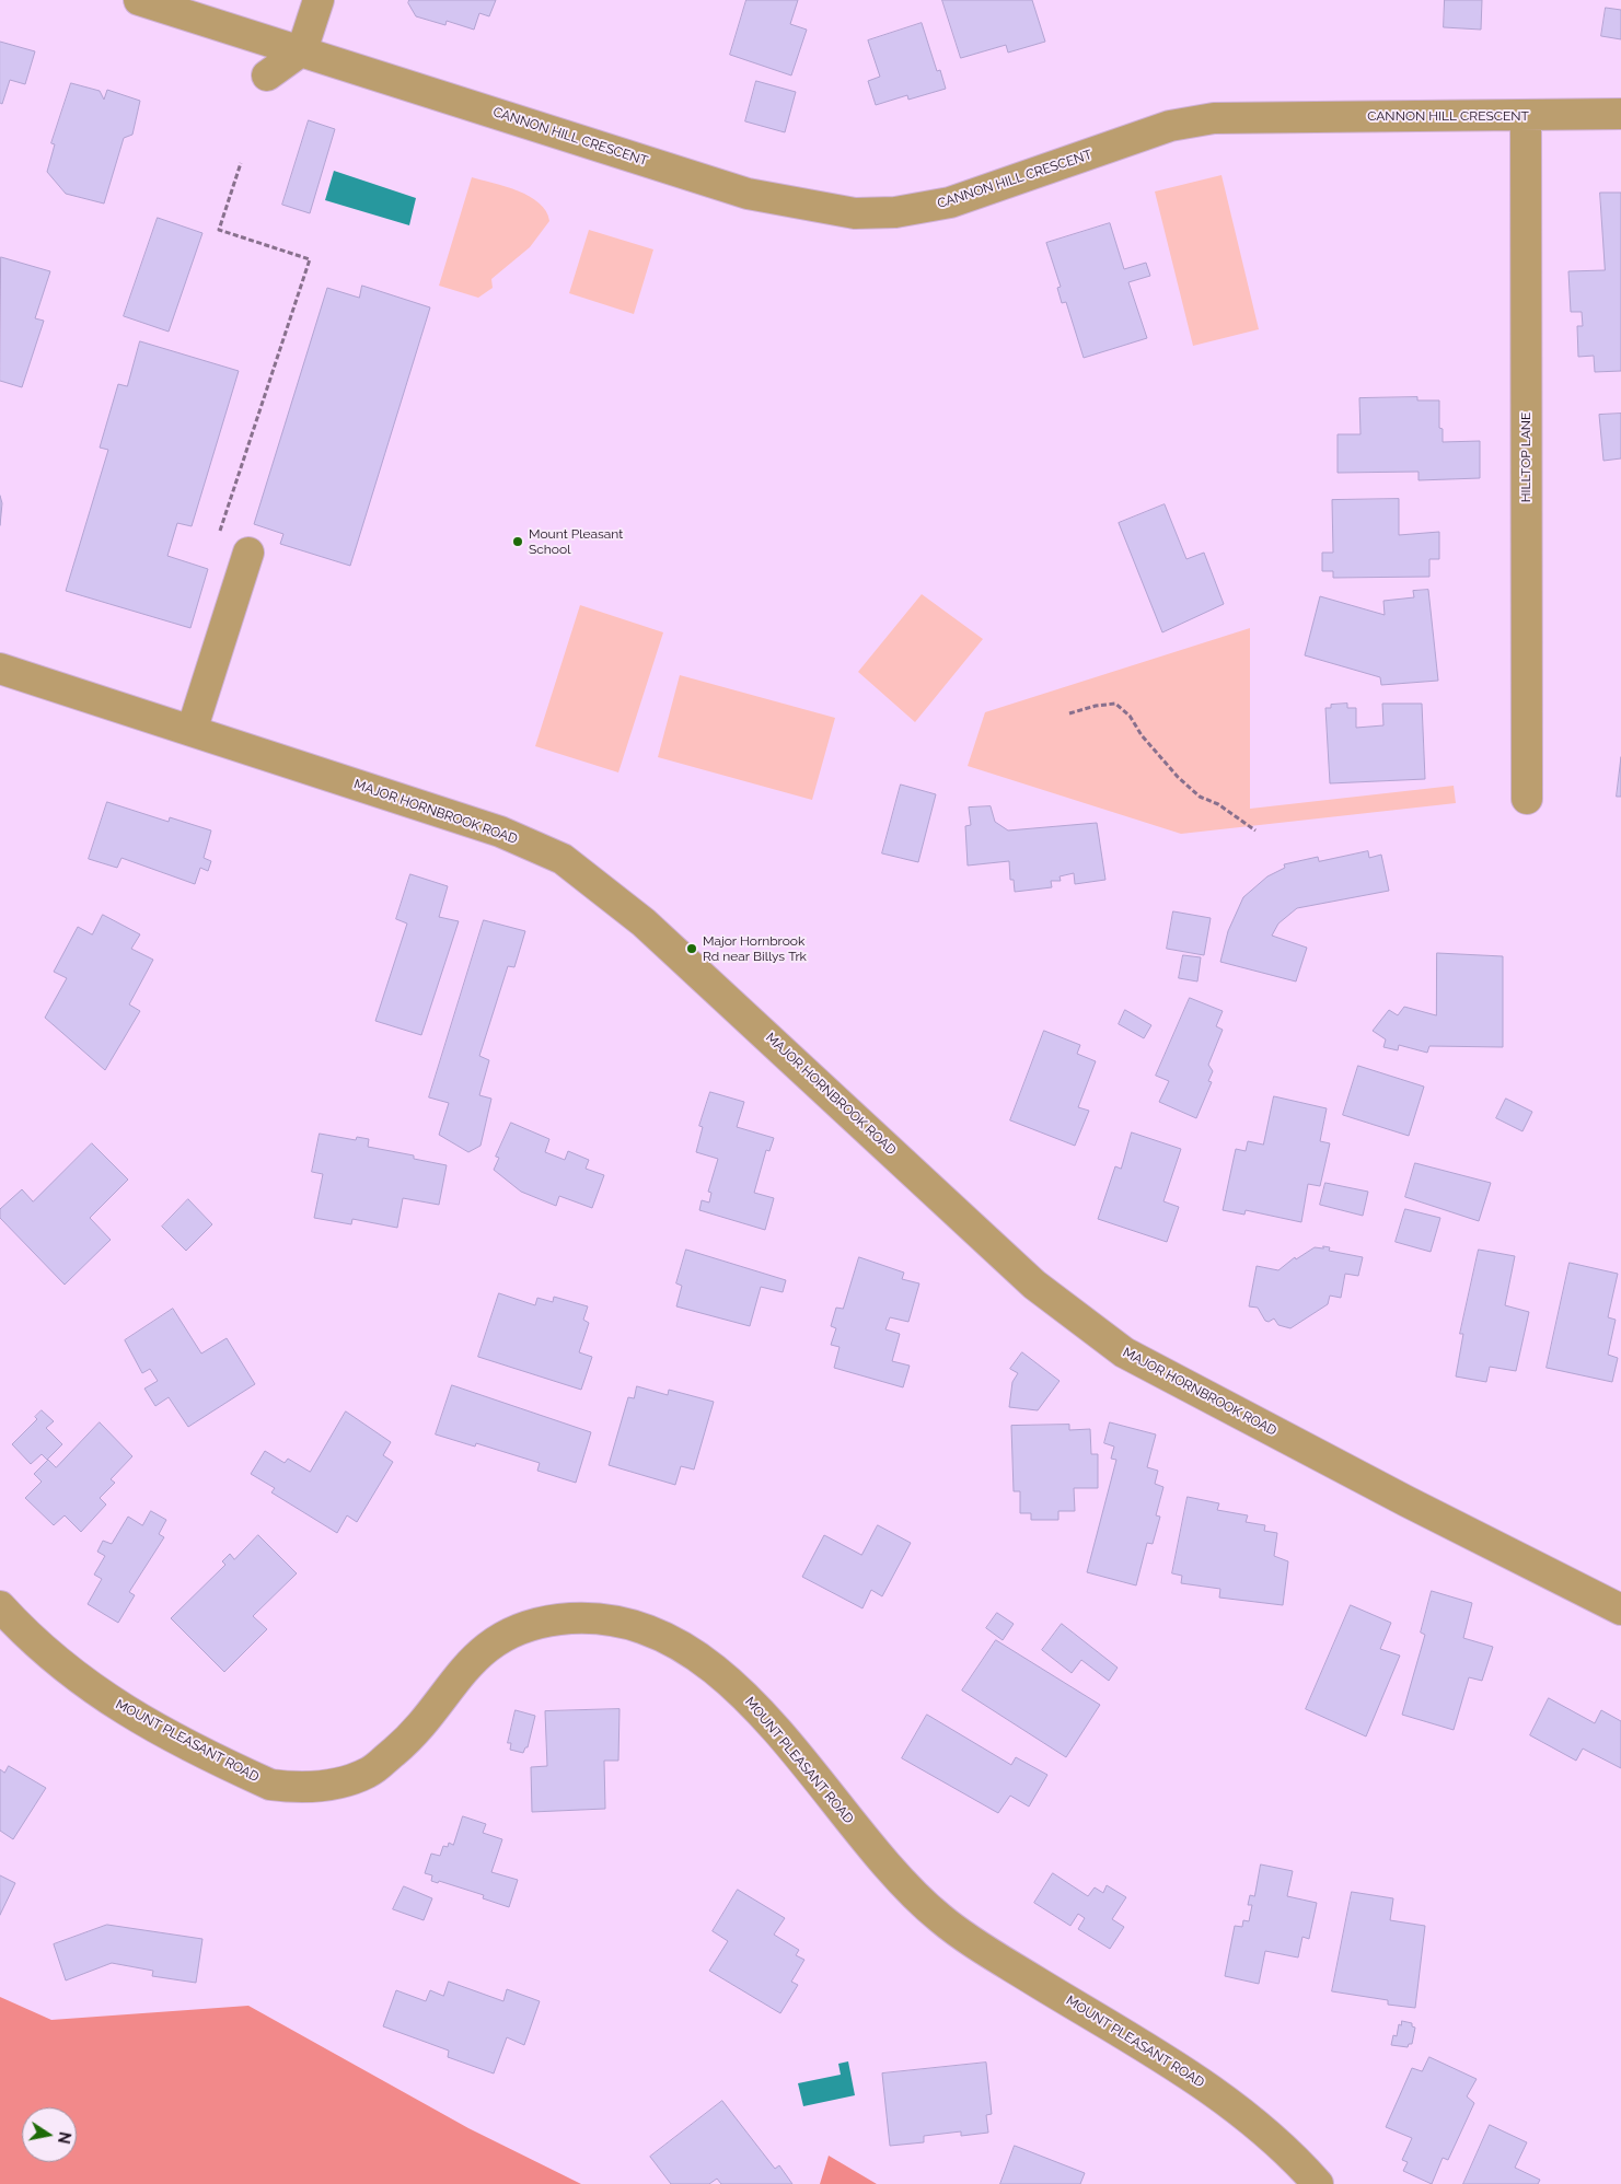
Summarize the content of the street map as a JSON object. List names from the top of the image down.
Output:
{
  "streets": {
    "street": [
      "CANNON HILL CRESCENT",
      "HILLTOP LANE",
      "MAJOR HORNBROOK ROAD",
      "MOUNT PLEASANT ROAD"
    ]
  },
  "crossings": [
    ["CANNON HILL CRESCENT", "HILLTOP LANE"]
  ],
  "places": ["Mount Pleasant School", "Major Hornbrook Rd near Billys Trk"],
  "north": "right"
}
